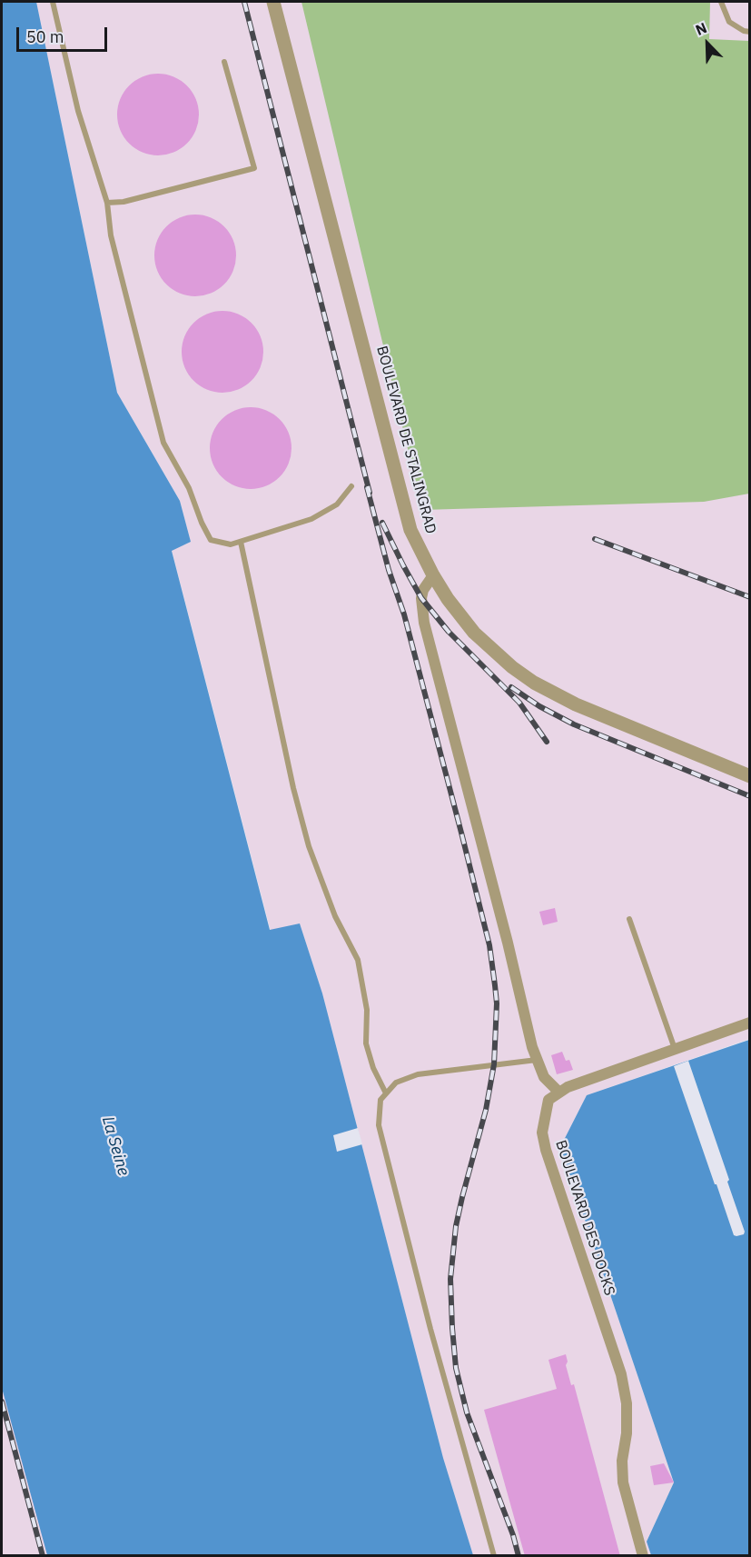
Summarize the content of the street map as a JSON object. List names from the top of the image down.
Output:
{
  "streets": {
    "street": ["BOULEVARD DE STALINGRAD", "BOULEVARD DES DOCKS"]
  },
  "water": ["La Seine"],
  "scale_bar": "50 m",
  "north": "top left"
}
